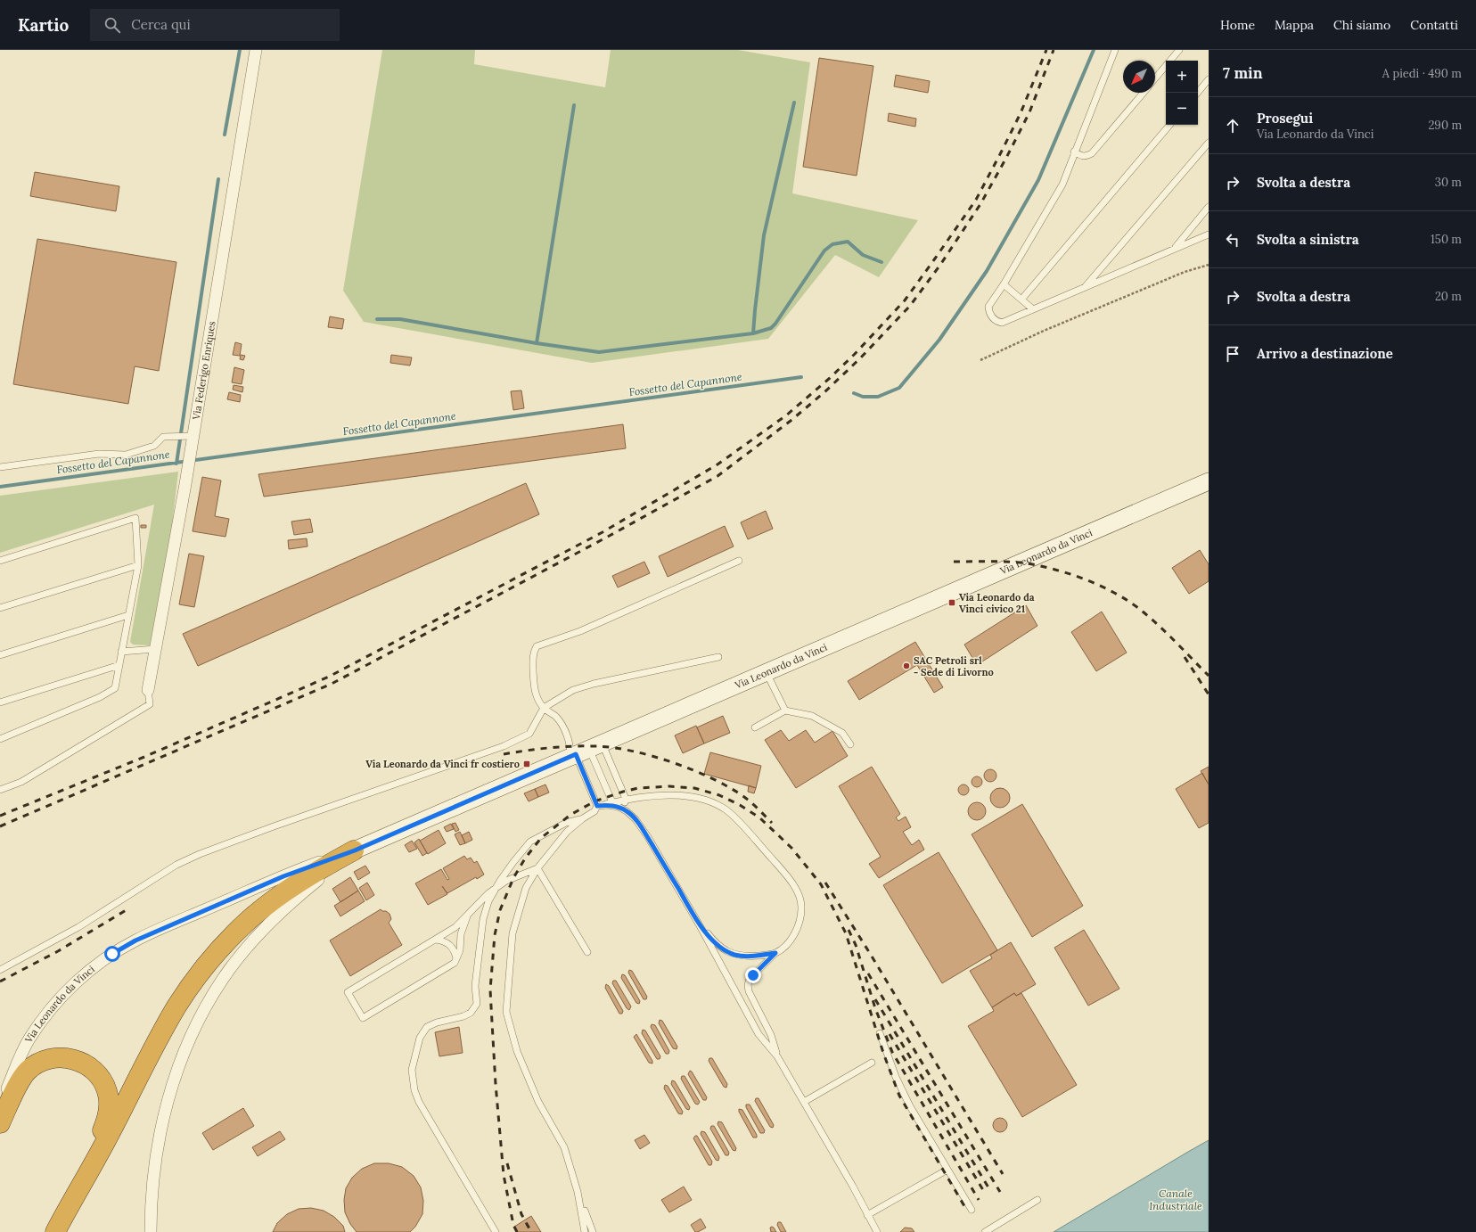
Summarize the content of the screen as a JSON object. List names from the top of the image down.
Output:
{
  "streets": {
    "main road": ["Via Leonardo da Vinci"],
    "street": ["Via Federigo Enriques"]
  },
  "water": ["Fossetto del Capannone", "Canale Industriale"],
  "places": {
    "transit": ["Via Leonardo da Vinci civico 21", "Via Leonardo da Vinci fr costiero"],
    "other": ["SAC Petroli srl - Sede di Livorno"]
  },
  "north": "bottom left",
  "page": {
    "header": "Kartio",
    "search": "Cerca qui",
    "nav": [
      "Home",
      "Mappa",
      "Chi siamo",
      "Contatti"
    ],
    "heading": ["7 min", "A piedi · 490 m"],
    "map_buttons": ["+", "−"],
    "list": [
      ["Prosegui", "Via Leonardo da Vinci", "290 m"],
      ["Svolta a destra", "30 m"],
      ["Svolta a sinistra", "150 m"],
      ["Svolta a destra", "20 m"],
      "Arrivo a destinazione"
    ]
  }
}
